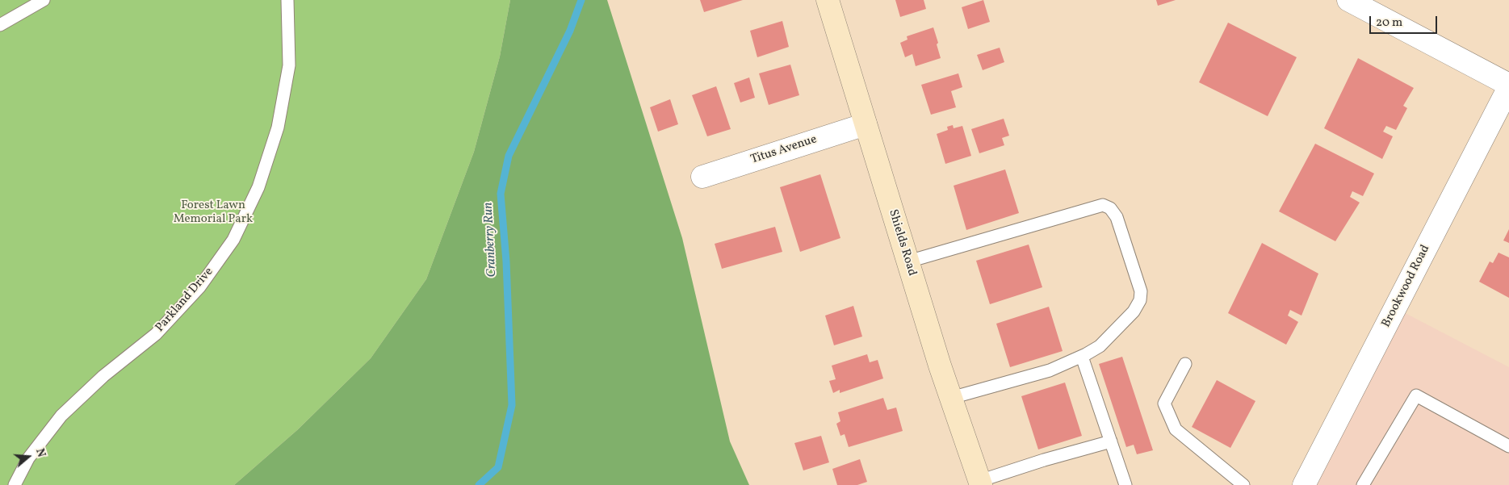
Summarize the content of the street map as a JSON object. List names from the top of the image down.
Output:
{
  "streets": {
    "main road": ["Shields Road"],
    "street": ["Titus Avenue", "Brookwood Road"],
    "lane": ["Parkland Drive"]
  },
  "crossings": [
    ["Titus Avenue", "Shields Road"]
  ],
  "water": ["Cranberry Run"],
  "parks": ["Forest Lawn Memorial Park"],
  "scale_bar": "20 m",
  "north": "right"
}
